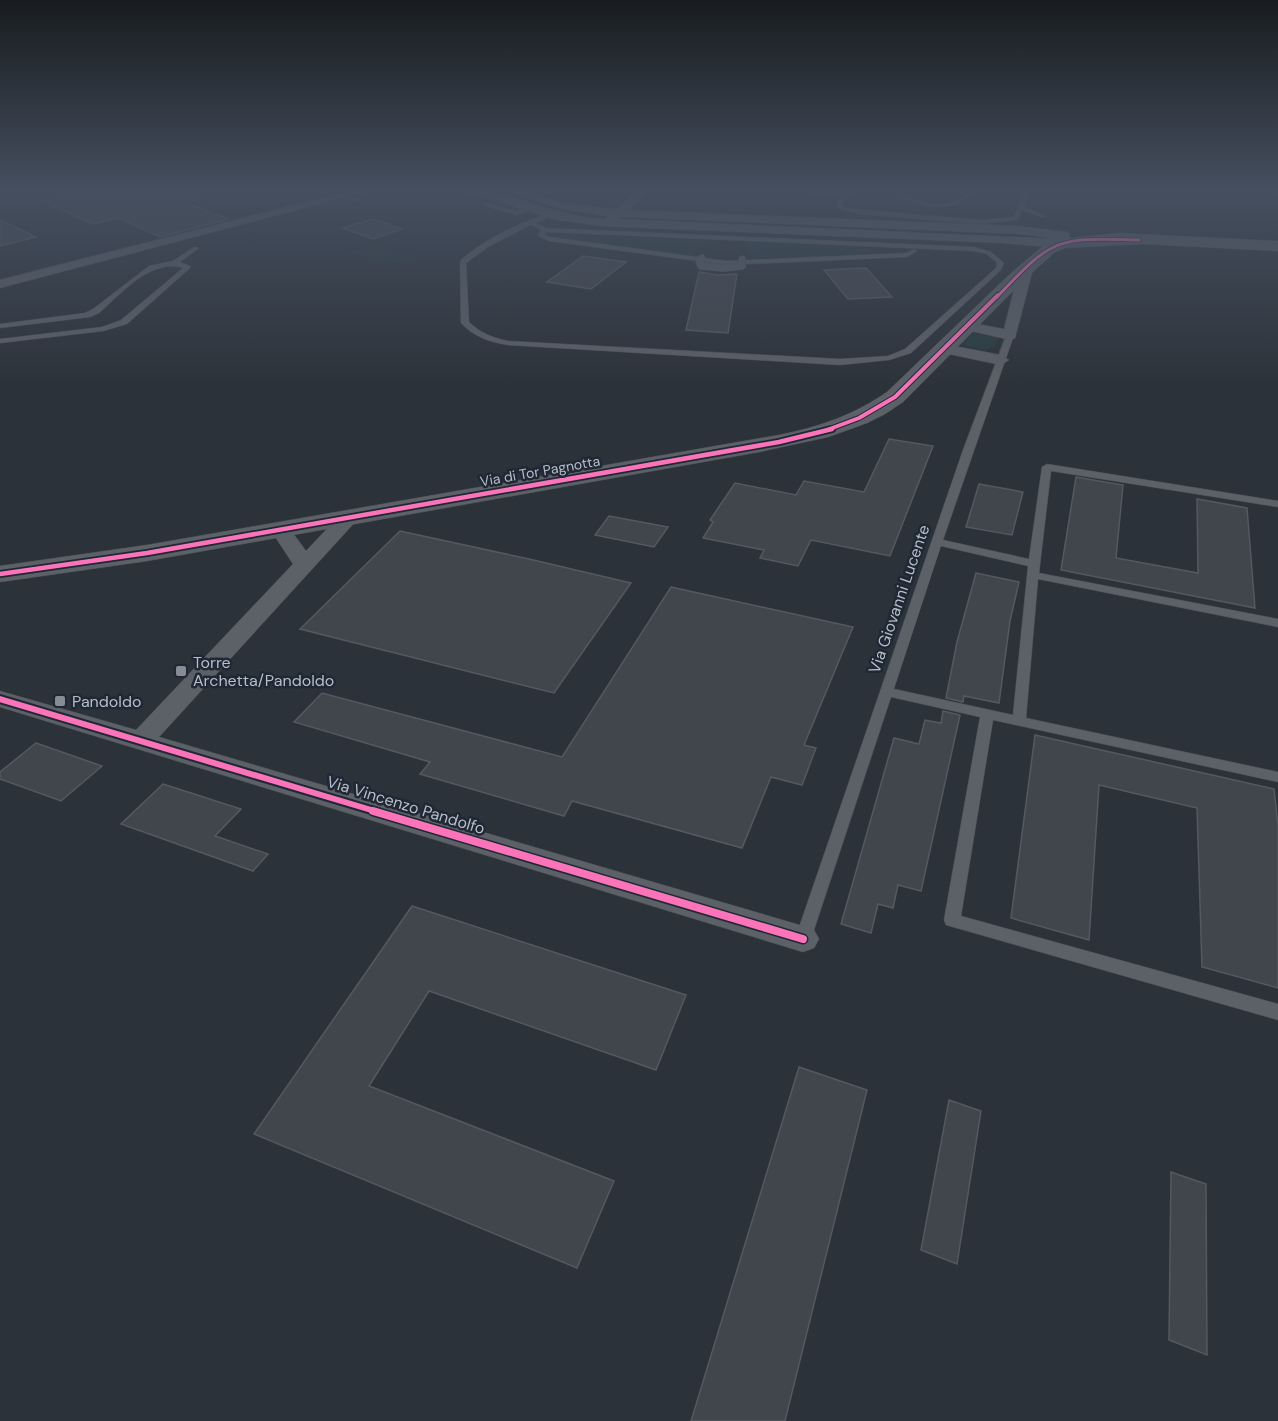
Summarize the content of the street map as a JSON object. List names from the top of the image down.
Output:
{
  "streets": {
    "street": ["Via di Tor Pagnotta", "Via Giovanni Lucente", "Via Vincenzo Pandolfo"]
  },
  "crossings": [
    ["Via di Tor Pagnotta", "Via Giovanni Lucente"],
    ["Via Giovanni Lucente", "Via Vincenzo Pandolfo"]
  ],
  "places": {
    "transit": ["Torre Archetta/Pandoldo", "Pandoldo"]
  }
}
